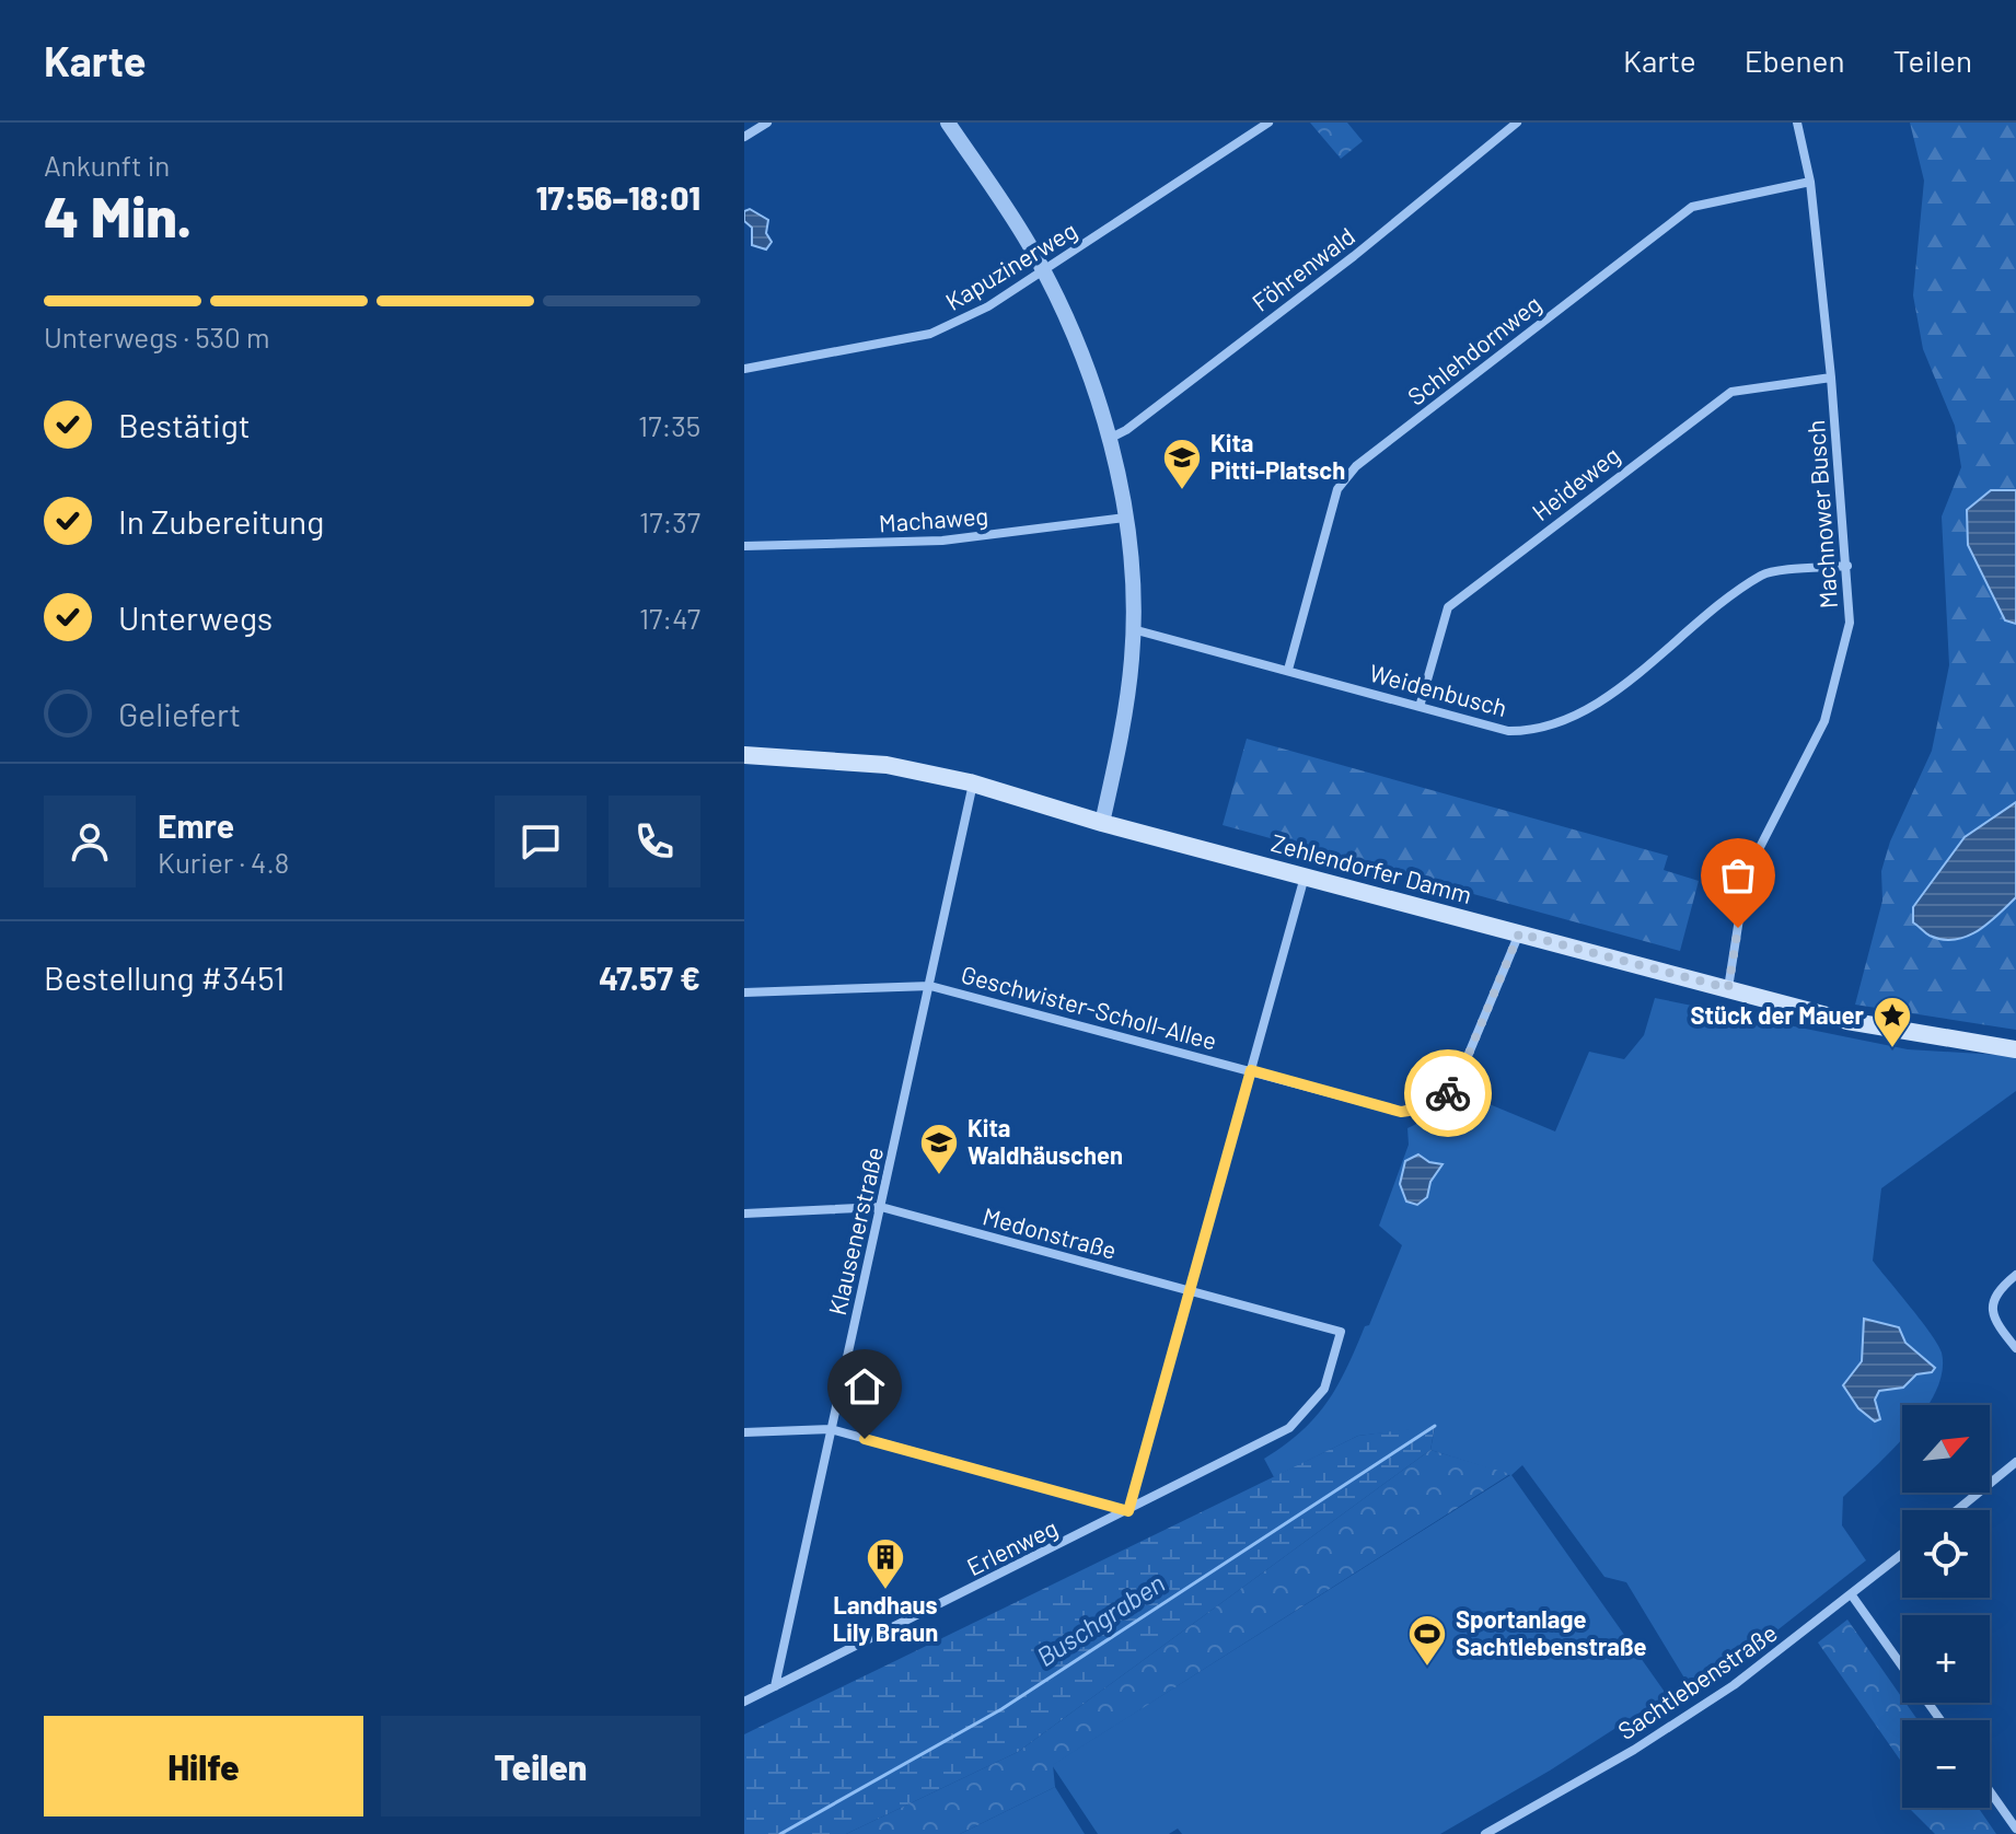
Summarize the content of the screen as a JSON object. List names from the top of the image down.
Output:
{
  "streets": {
    "main road": ["Zehlendorfer Damm"],
    "street": [
      "Kapuzinerweg",
      "Föhrenwald",
      "Schlehdornweg",
      "Heideweg",
      "Machnower Busch",
      "Machaweg",
      "Weidenbusch",
      "Geschwister-Scholl-Allee",
      "Klausenerstraße",
      "Medonstraße",
      "Erlenweg",
      "Sachtlebenstraße"
    ]
  },
  "crossings": [
    ["Schlehdornweg", "Machnower Busch"],
    ["Schlehdornweg", "Weidenbusch"],
    ["Heideweg", "Machnower Busch"],
    ["Heideweg", "Weidenbusch"],
    ["Machnower Busch", "Weidenbusch"],
    ["Machnower Busch", "Zehlendorfer Damm"],
    ["Zehlendorfer Damm", "Geschwister-Scholl-Allee"],
    ["Zehlendorfer Damm", "Klausenerstraße"],
    ["Geschwister-Scholl-Allee", "Klausenerstraße"],
    ["Klausenerstraße", "Medonstraße"],
    ["Klausenerstraße", "Erlenweg"],
    ["Medonstraße", "Erlenweg"]
  ],
  "water": ["Buschgraben"],
  "places": {
    "school or university": ["Kita Pitti-Platsch", "Kita Waldhäuschen"],
    "place": ["Stück der Mauer"],
    "building": ["Landhaus Lily Braun"],
    "sports": ["Sportanlage Sachtlebenstraße"]
  },
  "north": "top right",
  "page": {
    "header": "Karte",
    "nav": ["Karte", "Ebenen", "Teilen"],
    "heading": ["4 Min.", "Ankunft in", "17:56–18:01"],
    "panel": [
      "Emre",
      "Kurier · 4.8",
      "Bestellung #3451",
      "47.57 €"
    ],
    "bar": "Unterwegs · 530 m",
    "list": [
      ["Bestätigt", "17:35"],
      ["In Zubereitung", "17:37"],
      ["Unterwegs", "17:47"],
      "Geliefert"
    ],
    "map_buttons": ["+", "−"],
    "buttons": ["Hilfe", "Teilen"]
  }
}
